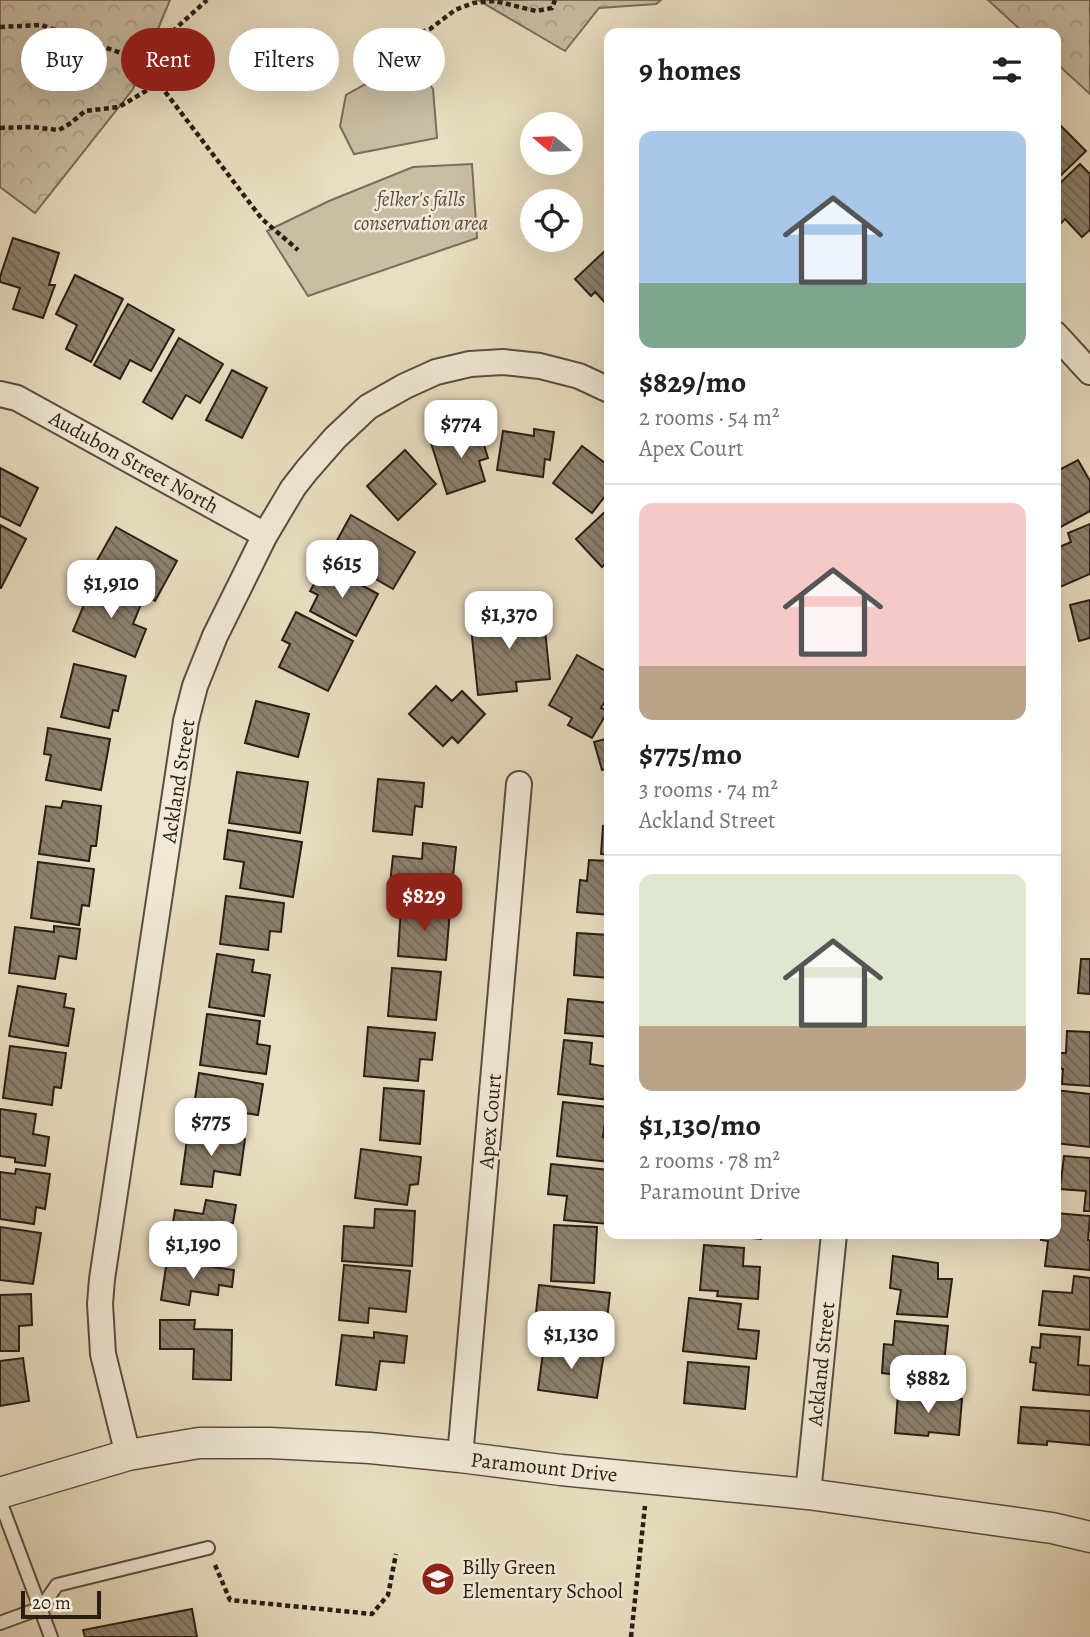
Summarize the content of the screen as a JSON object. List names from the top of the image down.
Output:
{
  "streets": {
    "street": [
      "Audubon Street North",
      "Ackland Street",
      "Apex Court",
      "Paramount Drive"
    ]
  },
  "crossings": [
    ["Audubon Street North", "Ackland Street"],
    ["Ackland Street", "Paramount Drive"],
    ["Apex Court", "Paramount Drive"]
  ],
  "parks": ["felker's falls conservation area"],
  "places": {
    "school or university": ["Billy Green Elementary School"]
  },
  "scale_bar": "20 m",
  "north": "left",
  "page": {
    "chip": [
      "Buy",
      "Rent",
      "Filters",
      "New"
    ],
    "heading": "9 homes",
    "list": [
      {
        "name": "$829/mo",
        "note": "2 rooms · 54 m² · Apex Court"
      },
      {
        "name": "$775/mo",
        "note": "3 rooms · 74 m² · Ackland Street"
      },
      {
        "name": "$1,130/mo",
        "note": "2 rooms · 78 m² · Paramount Drive"
      }
    ],
    "price": [
      "$774",
      "$615",
      "$1,910",
      "$1,370",
      "$829",
      "$775",
      "$1,190",
      "$1,130",
      "$882"
    ],
    "scale": "20 m"
  }
}
